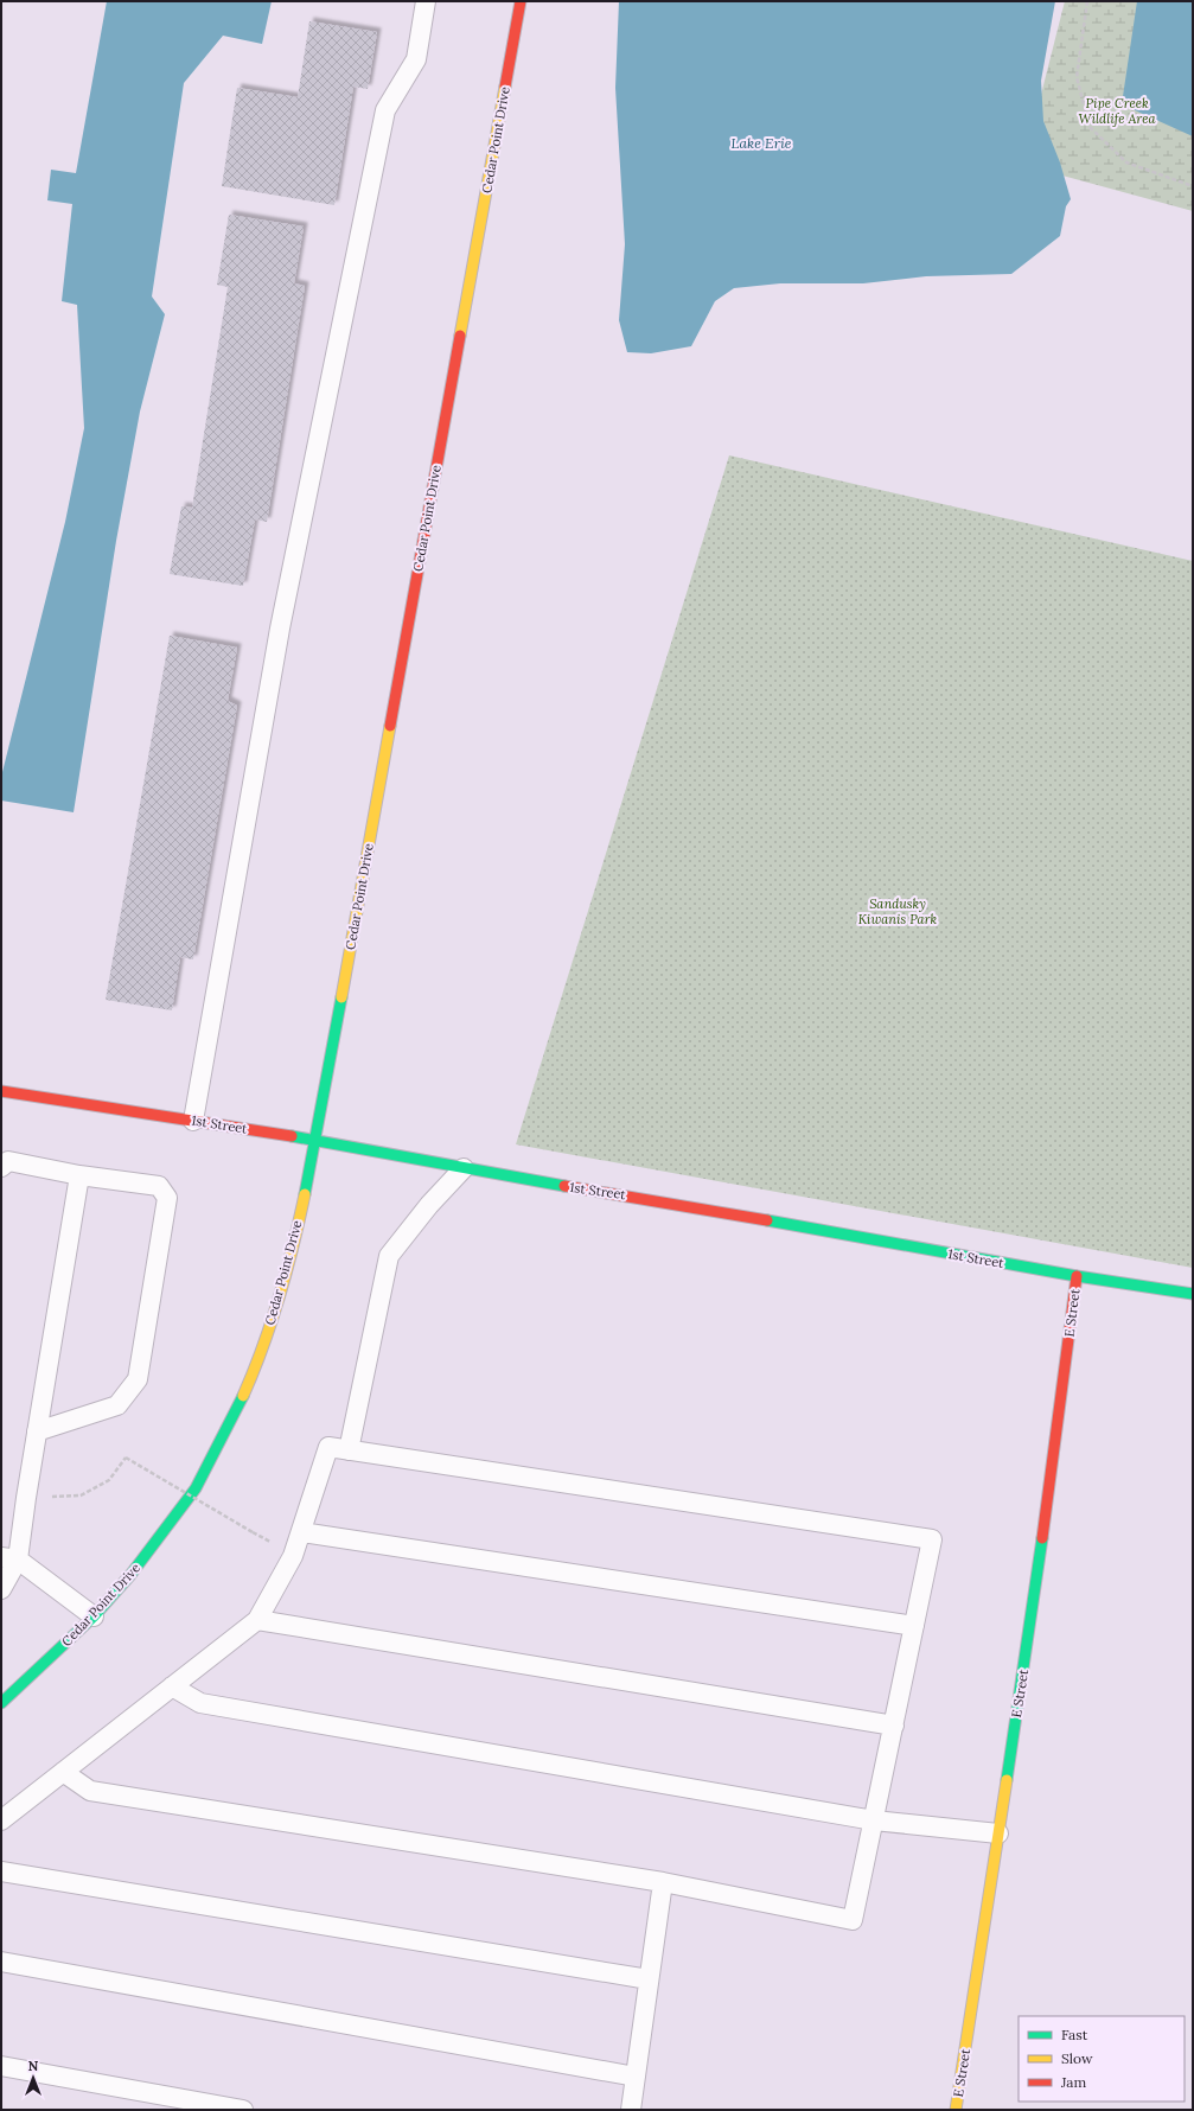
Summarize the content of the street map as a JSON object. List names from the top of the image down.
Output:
{
  "streets": {
    "main road": ["Cedar Point Drive", "1st Street", "E Street"]
  },
  "crossings": [
    ["Cedar Point Drive", "1st Street"],
    ["1st Street", "E Street"]
  ],
  "water": ["Lake Erie"],
  "parks": ["Pipe Creek Wildlife Area", "Sandusky Kiwanis Park"],
  "legend": ["Fast", "Slow", "Jam"],
  "north": "top"
}
